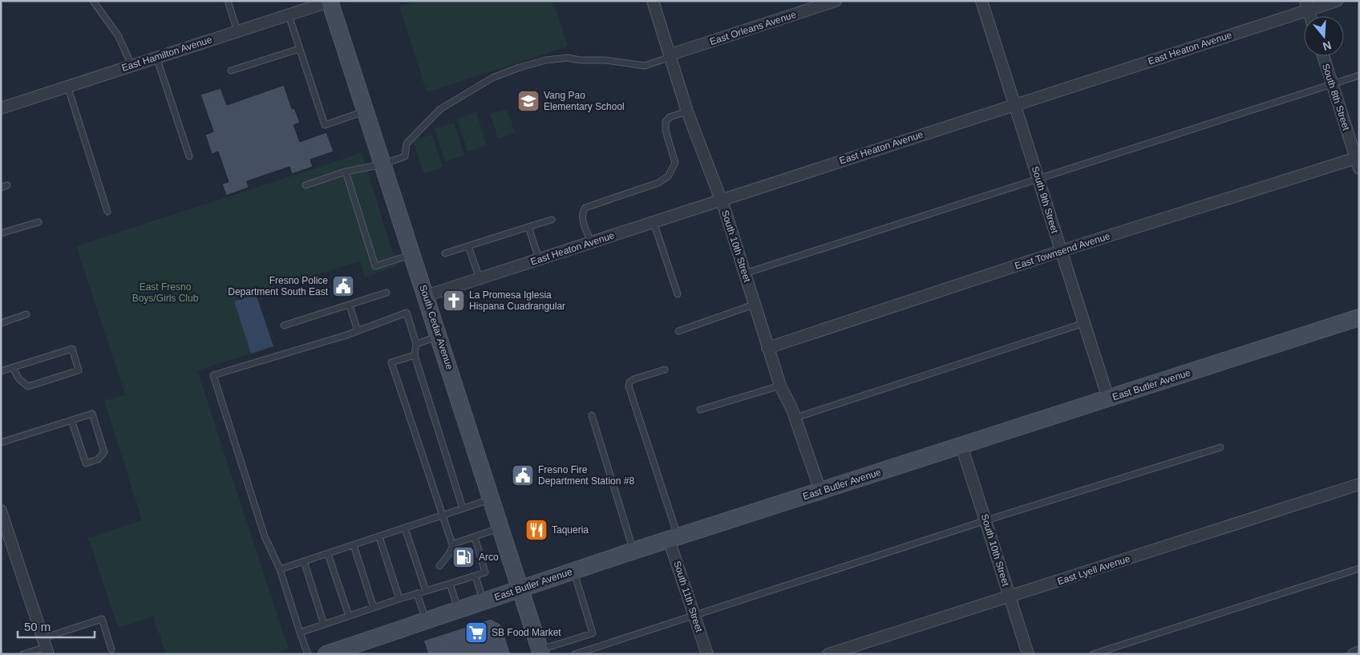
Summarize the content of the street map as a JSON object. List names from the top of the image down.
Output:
{
  "streets": {
    "street": [
      "East Orleans Avenue",
      "East Heaton Avenue",
      "East Hamilton Avenue",
      "South 8th Street",
      "South 9th Street",
      "South 10th Street",
      "East Townsend Avenue",
      "South Cedar Avenue",
      "East Butler Avenue",
      "East Lyell Avenue",
      "South 11th Street"
    ]
  },
  "crossings": [
    ["East Orleans Avenue", "South 10th Street"],
    ["East Heaton Avenue", "South 9th Street"],
    ["East Heaton Avenue", "South 10th Street"],
    ["East Heaton Avenue", "South Cedar Avenue"],
    ["East Hamilton Avenue", "South Cedar Avenue"],
    ["South 8th Street", "East Townsend Avenue"],
    ["South 9th Street", "East Townsend Avenue"],
    ["South 9th Street", "East Butler Avenue"],
    ["South 10th Street", "East Townsend Avenue"],
    ["South 10th Street", "East Butler Avenue"],
    ["South 10th Street", "East Lyell Avenue"],
    ["South Cedar Avenue", "East Butler Avenue"],
    ["East Butler Avenue", "South 11th Street"]
  ],
  "parks": ["East Fresno Boys/Girls Club"],
  "places": {
    "school or university": ["Vang Pao Elementary School"],
    "public building": ["Fresno Police Department South East", "Fresno Fire Department Station #8"],
    "church": ["La Promesa Iglesia Hispana Cuadrangular"],
    "restaurant": ["Taqueria"],
    "fuel station": ["Arco"],
    "supermarket": ["SB Food Market"]
  },
  "scale_bar": "50 m",
  "north": "bottom"
}
